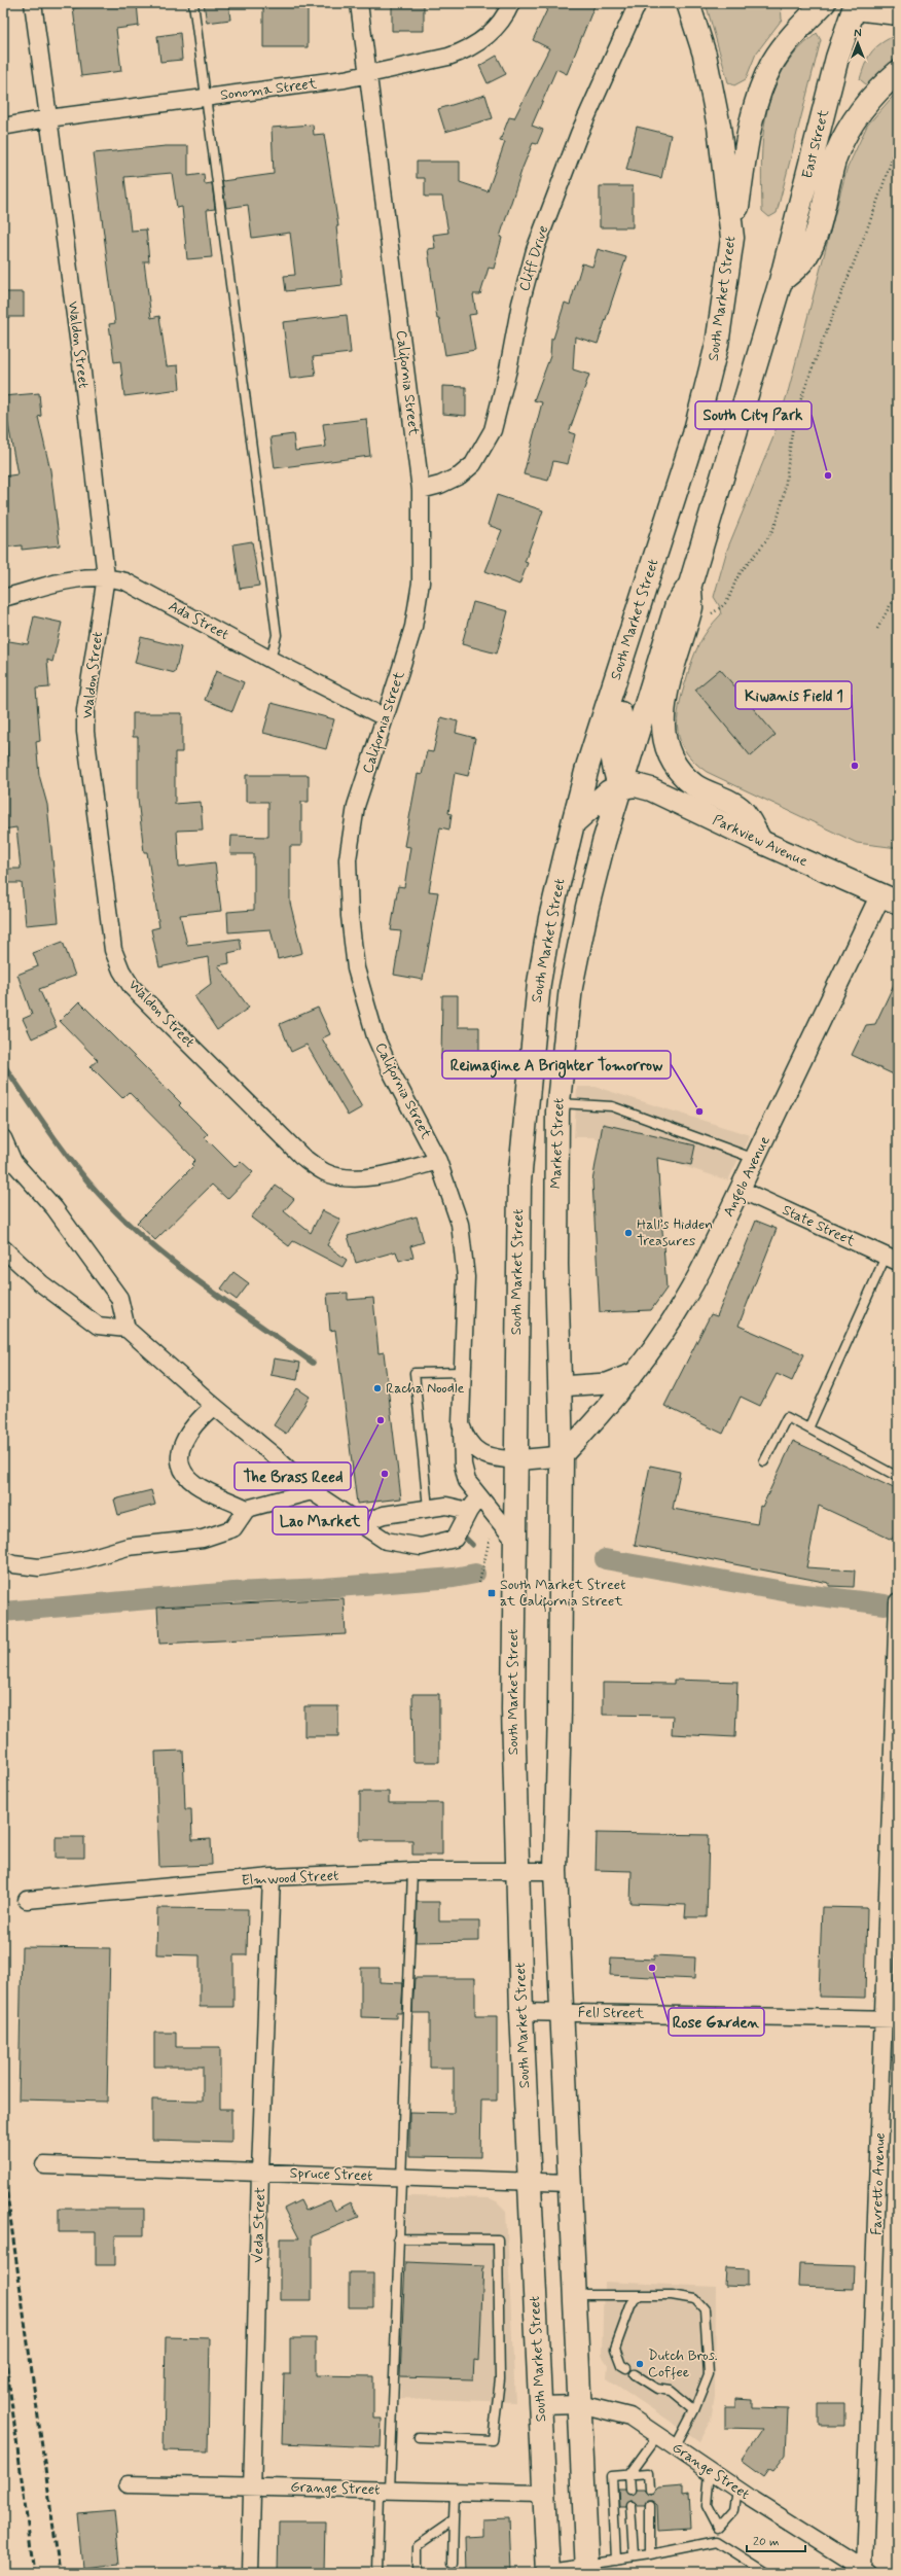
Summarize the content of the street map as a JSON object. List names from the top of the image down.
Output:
{
  "streets": {
    "main road": [
      "East Street",
      "South Market Street",
      "Parkview Avenue",
      "Market Street"
    ],
    "street": [
      "Sonoma Street",
      "Cliff Drive",
      "Waldon Street",
      "California Street",
      "Ada Street",
      "Angelo Avenue",
      "State Street",
      "Elmwood Street",
      "Fell Street",
      "Spruce Street",
      "Favretto Avenue",
      "Veda Street",
      "Grange Street"
    ]
  },
  "crossings": [
    ["Sonoma Street", "Waldon Street"],
    ["Sonoma Street", "California Street"],
    ["Cliff Drive", "California Street"],
    ["South Market Street", "California Street"],
    ["South Market Street", "Elmwood Street"],
    ["South Market Street", "Fell Street"],
    ["South Market Street", "Spruce Street"],
    ["South Market Street", "Grange Street"],
    ["Waldon Street", "California Street"],
    ["Waldon Street", "Ada Street"],
    ["California Street", "Ada Street"],
    ["Parkview Avenue", "Market Street"],
    ["Parkview Avenue", "Angelo Avenue"],
    ["Market Street", "Angelo Avenue"],
    ["Angelo Avenue", "State Street"],
    ["Elmwood Street", "Veda Street"],
    ["Fell Street", "Favretto Avenue"],
    ["Spruce Street", "Veda Street"],
    ["Favretto Avenue", "Grange Street"],
    ["Veda Street", "Grange Street"]
  ],
  "places": {
    "other": [
      "South City Park",
      "Kiwanis Field 1",
      "Reimagine A Brighter Tomorrow",
      "Hall’s Hidden Treasures",
      "Racha Noodle",
      "The Brass Reed",
      "Lao Market",
      "Rose Garden",
      "Dutch Bros. Coffee"
    ],
    "transit": ["South Market Street at California Street"]
  },
  "scale_bar": "20 m",
  "north": "top"
}
